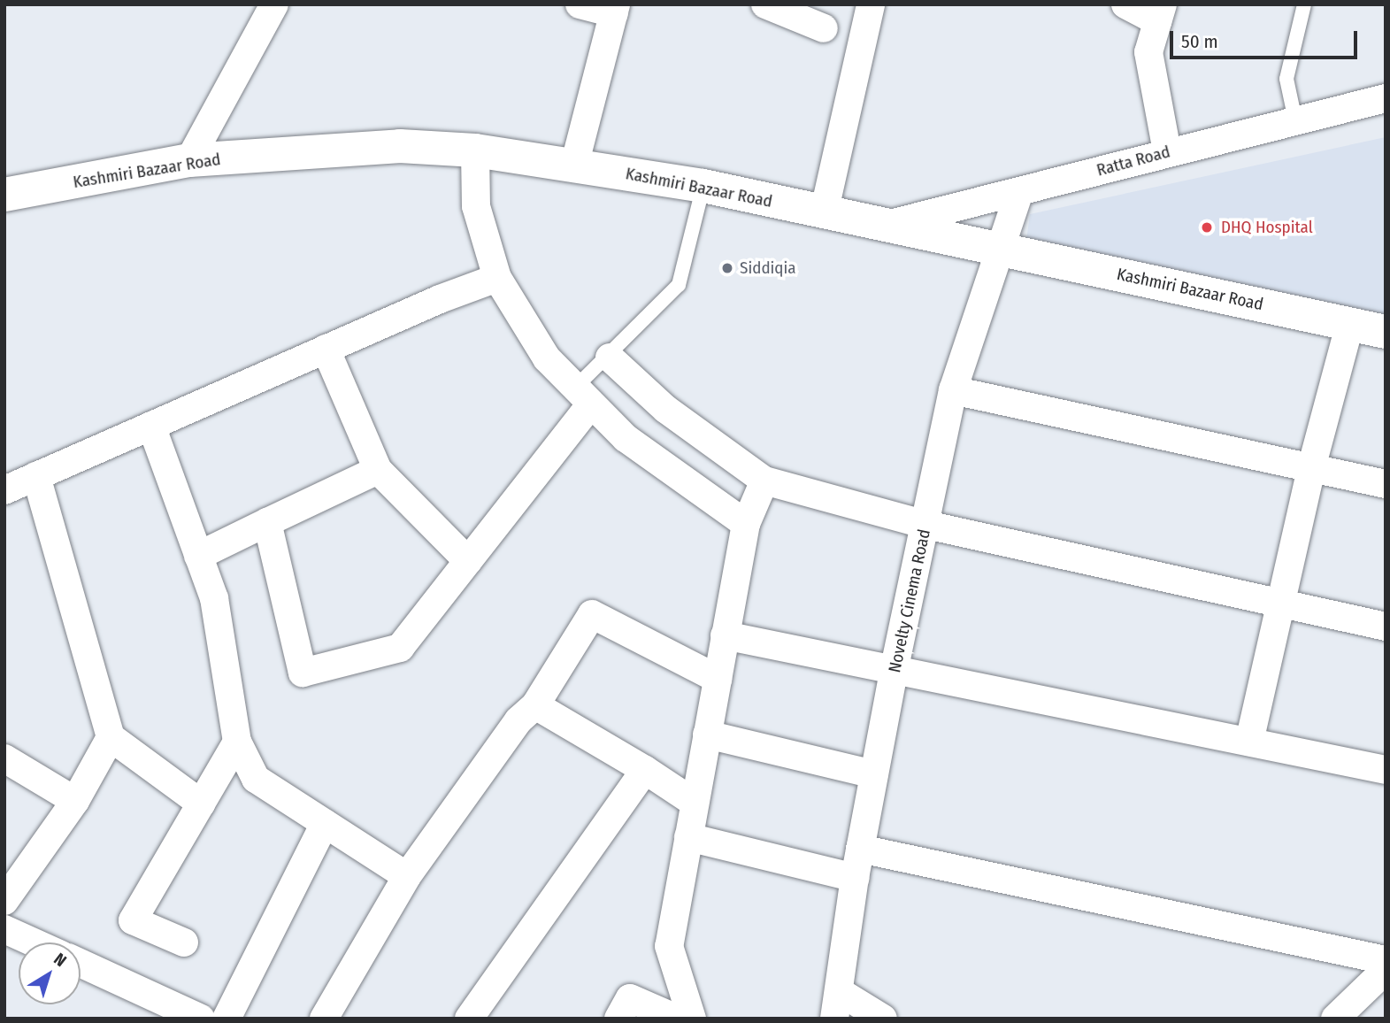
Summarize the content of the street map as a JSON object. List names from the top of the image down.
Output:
{
  "streets": {
    "street": ["Ratta Road", "Kashmiri Bazaar Road", "Novelty Cinema Road"]
  },
  "crossings": [
    ["Ratta Road", "Kashmiri Bazaar Road"],
    ["Ratta Road", "Novelty Cinema Road"],
    ["Kashmiri Bazaar Road", "Novelty Cinema Road"]
  ],
  "places": ["DHQ Hospital", "Siddiqia"],
  "scale_bar": "50 m",
  "north": "top right"
}
